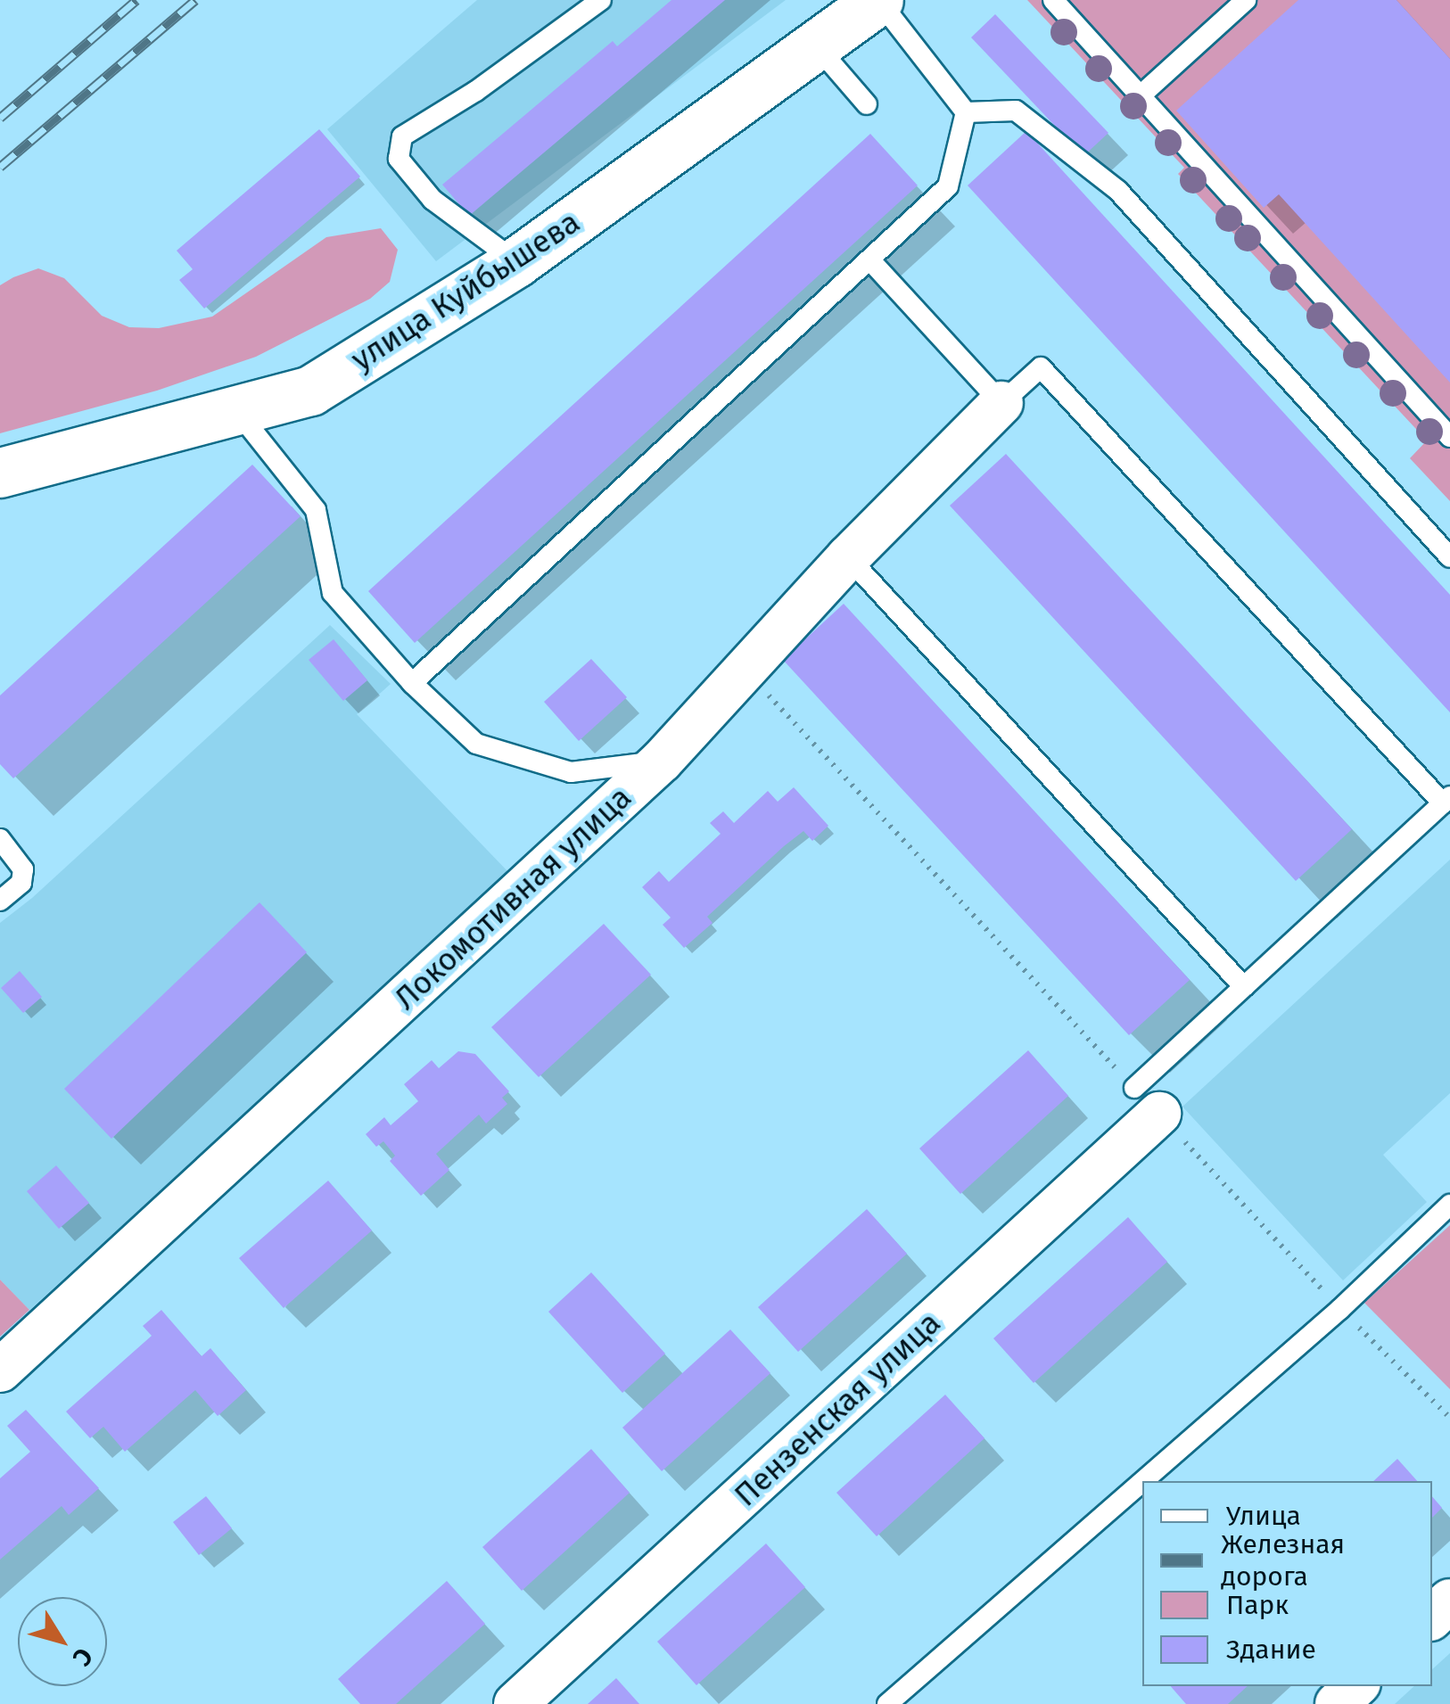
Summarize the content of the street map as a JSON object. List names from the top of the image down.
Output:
{
  "streets": {
    "street": ["улица Куйбышева", "Локомотивная улица", "Пензенская улица"]
  },
  "legend": [
    "Улица",
    "Железная дорога",
    "Парк",
    "Здание"
  ],
  "north": "bottom right"
}
